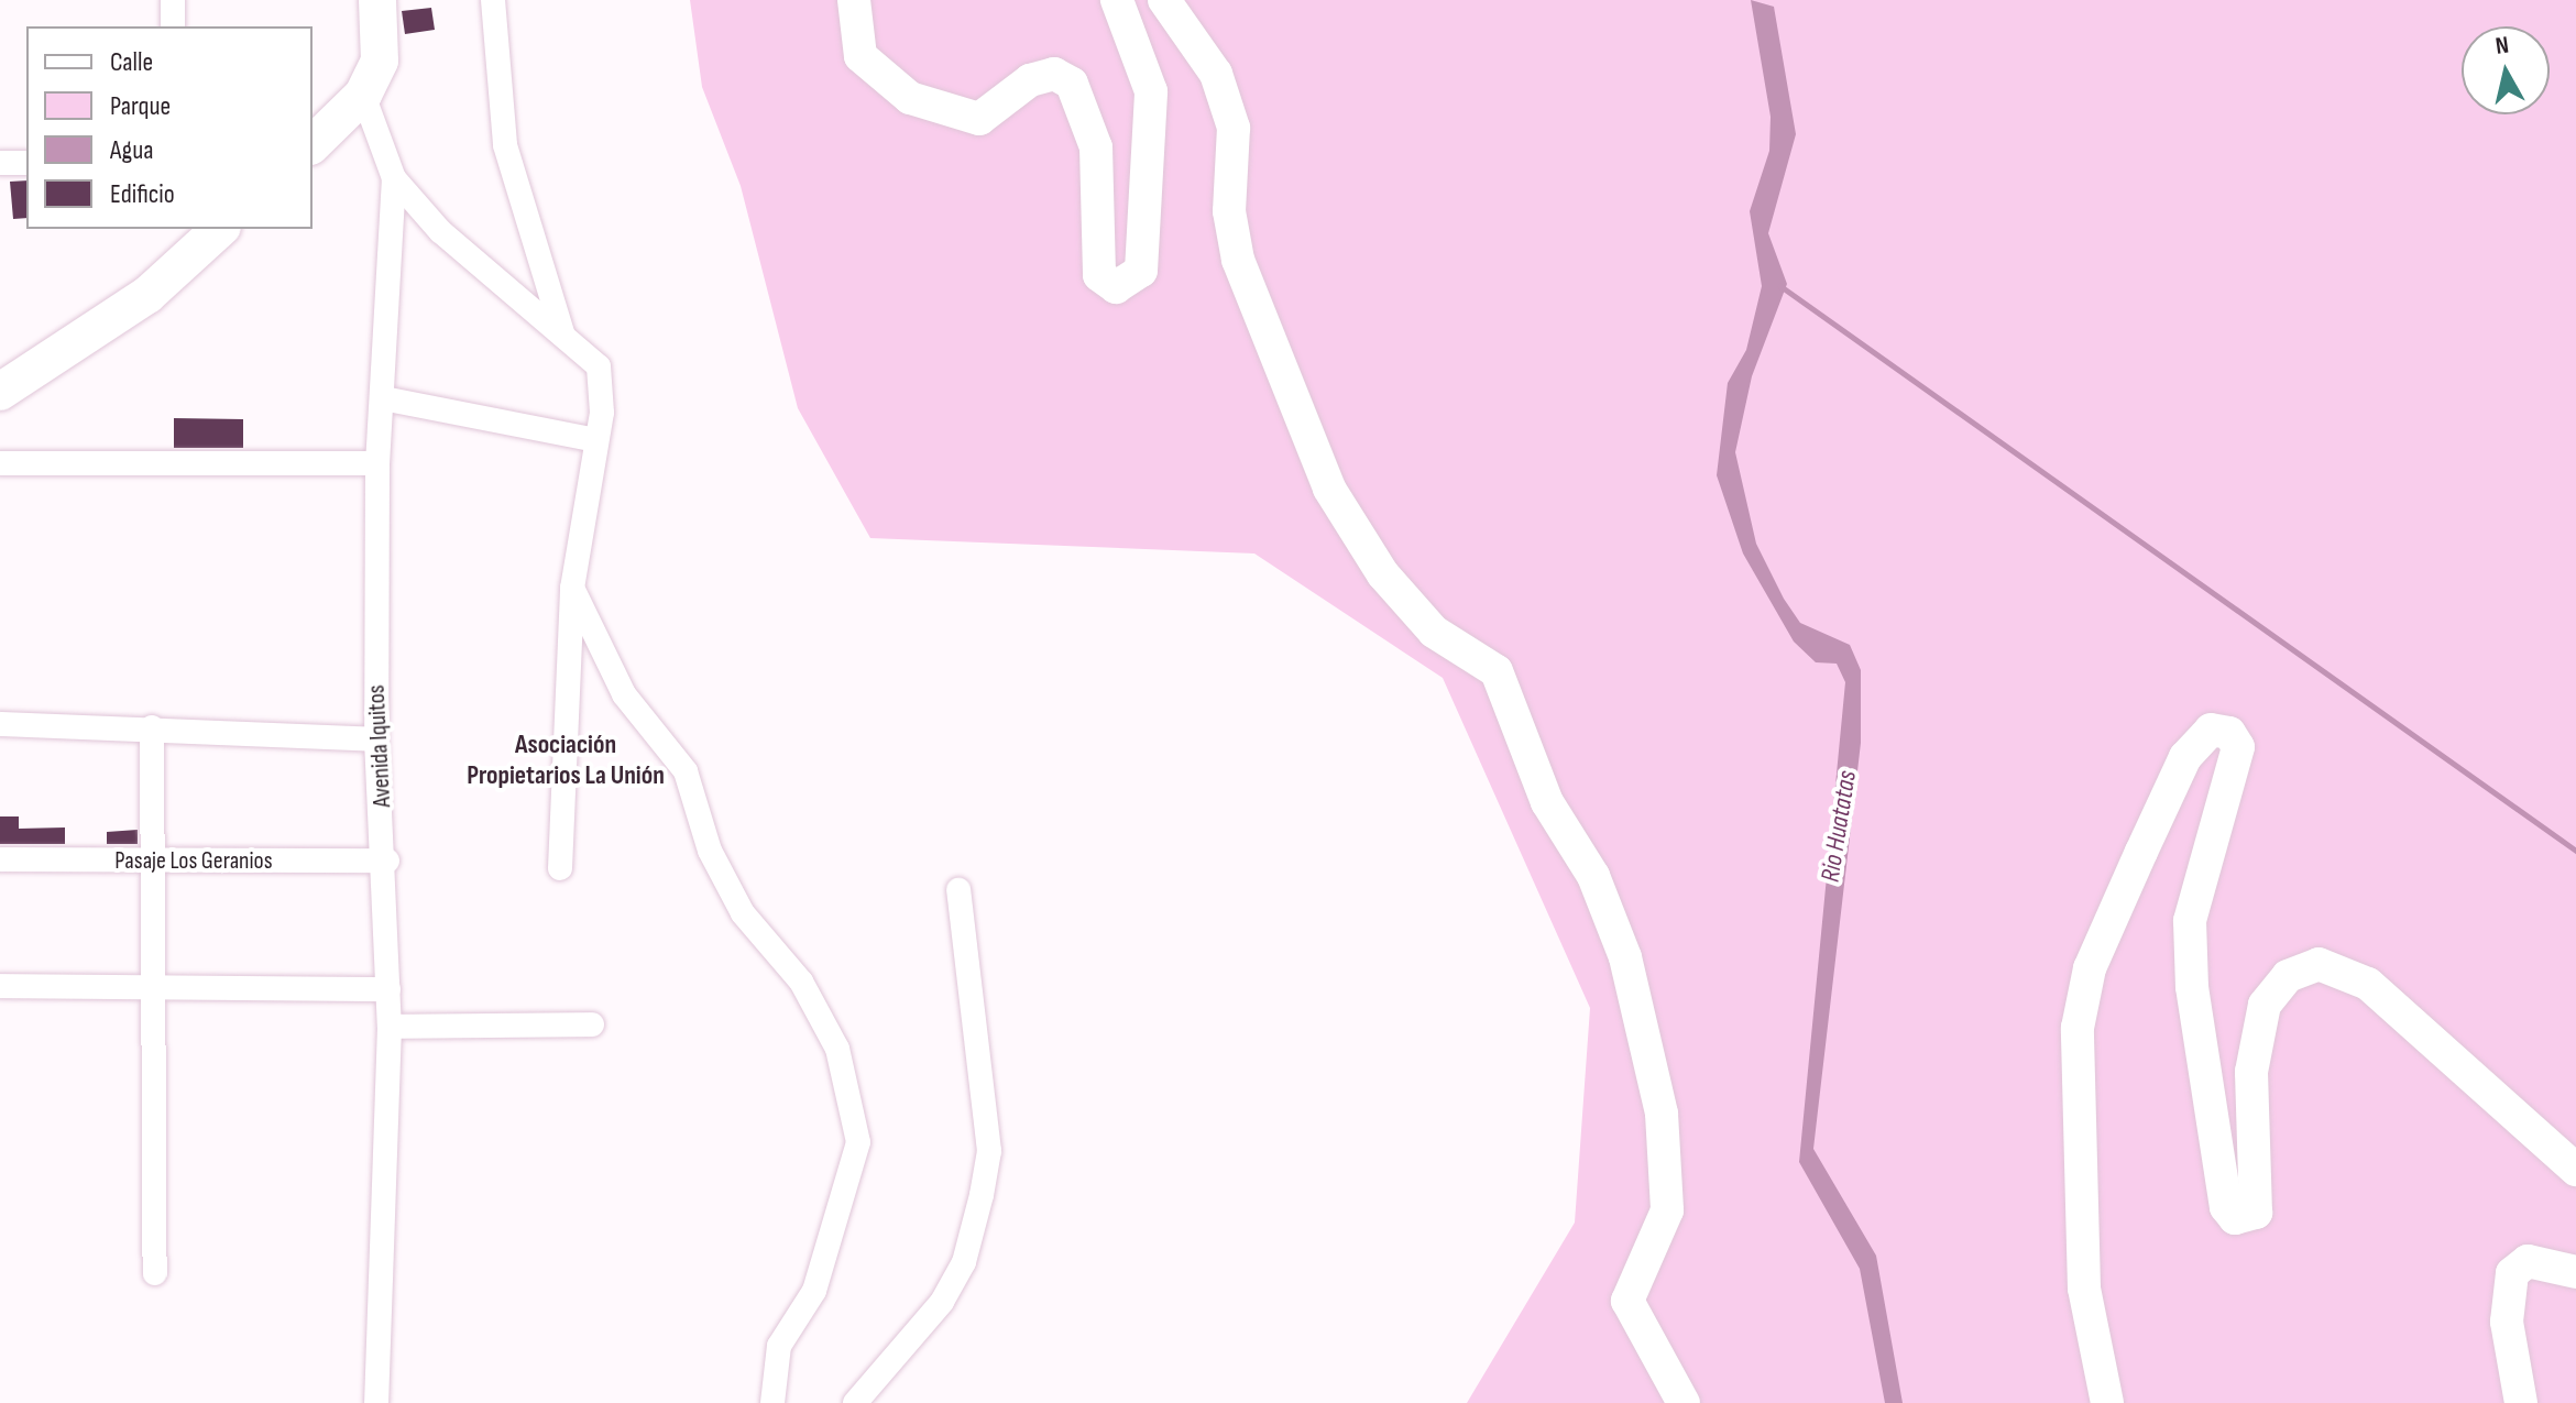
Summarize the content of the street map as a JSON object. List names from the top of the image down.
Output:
{
  "streets": {
    "street": ["Avenida Iquitos", "Pasaje Los Geranios"]
  },
  "crossings": [
    ["Avenida Iquitos", "Pasaje Los Geranios"]
  ],
  "districts": ["Asociación Propietarios La Unión"],
  "water": ["Rio Huatatas"],
  "legend": [
    "Calle",
    "Parque",
    "Agua",
    "Edificio"
  ],
  "north": "top"
}
